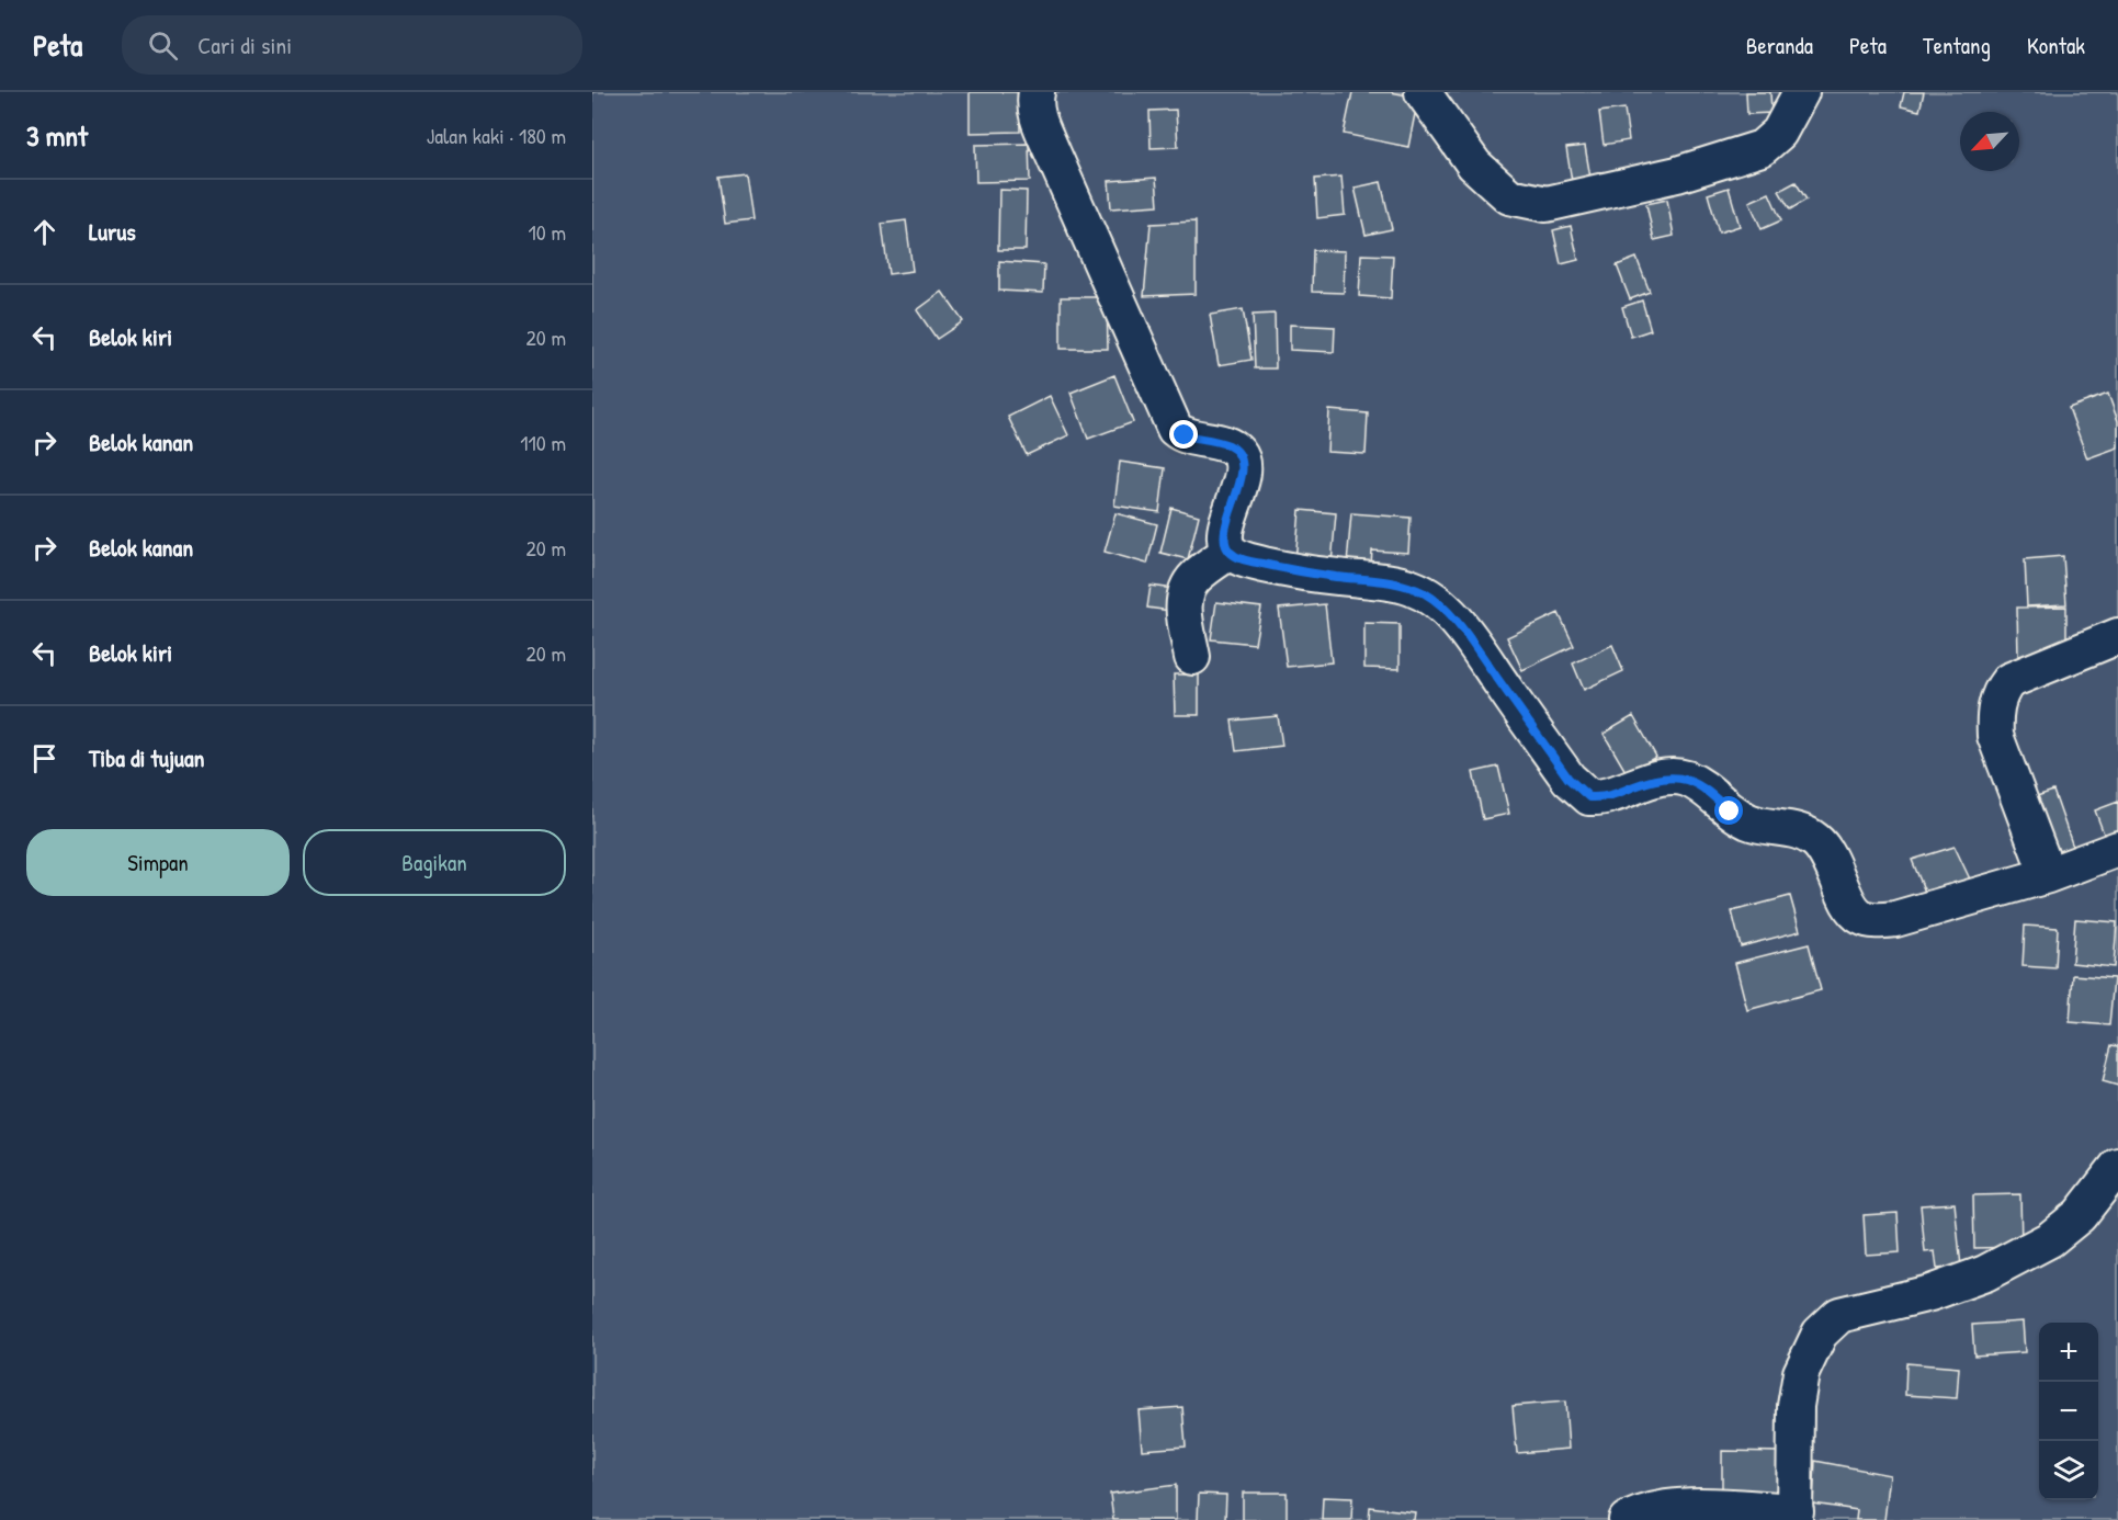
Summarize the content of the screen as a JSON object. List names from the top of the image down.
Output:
{
  "north": "bottom left",
  "page": {
    "header": "Peta",
    "search": "Cari di sini",
    "nav": [
      "Beranda",
      "Peta",
      "Tentang",
      "Kontak"
    ],
    "heading": ["3 mnt", "Jalan kaki · 180 m"],
    "list": [
      ["Lurus", "10 m"],
      ["Belok kiri", "20 m"],
      ["Belok kanan", "110 m"],
      ["Belok kanan", "20 m"],
      ["Belok kiri", "20 m"],
      "Tiba di tujuan"
    ],
    "buttons": ["Simpan", "Bagikan"],
    "map_buttons": ["+", "−"]
  }
}
